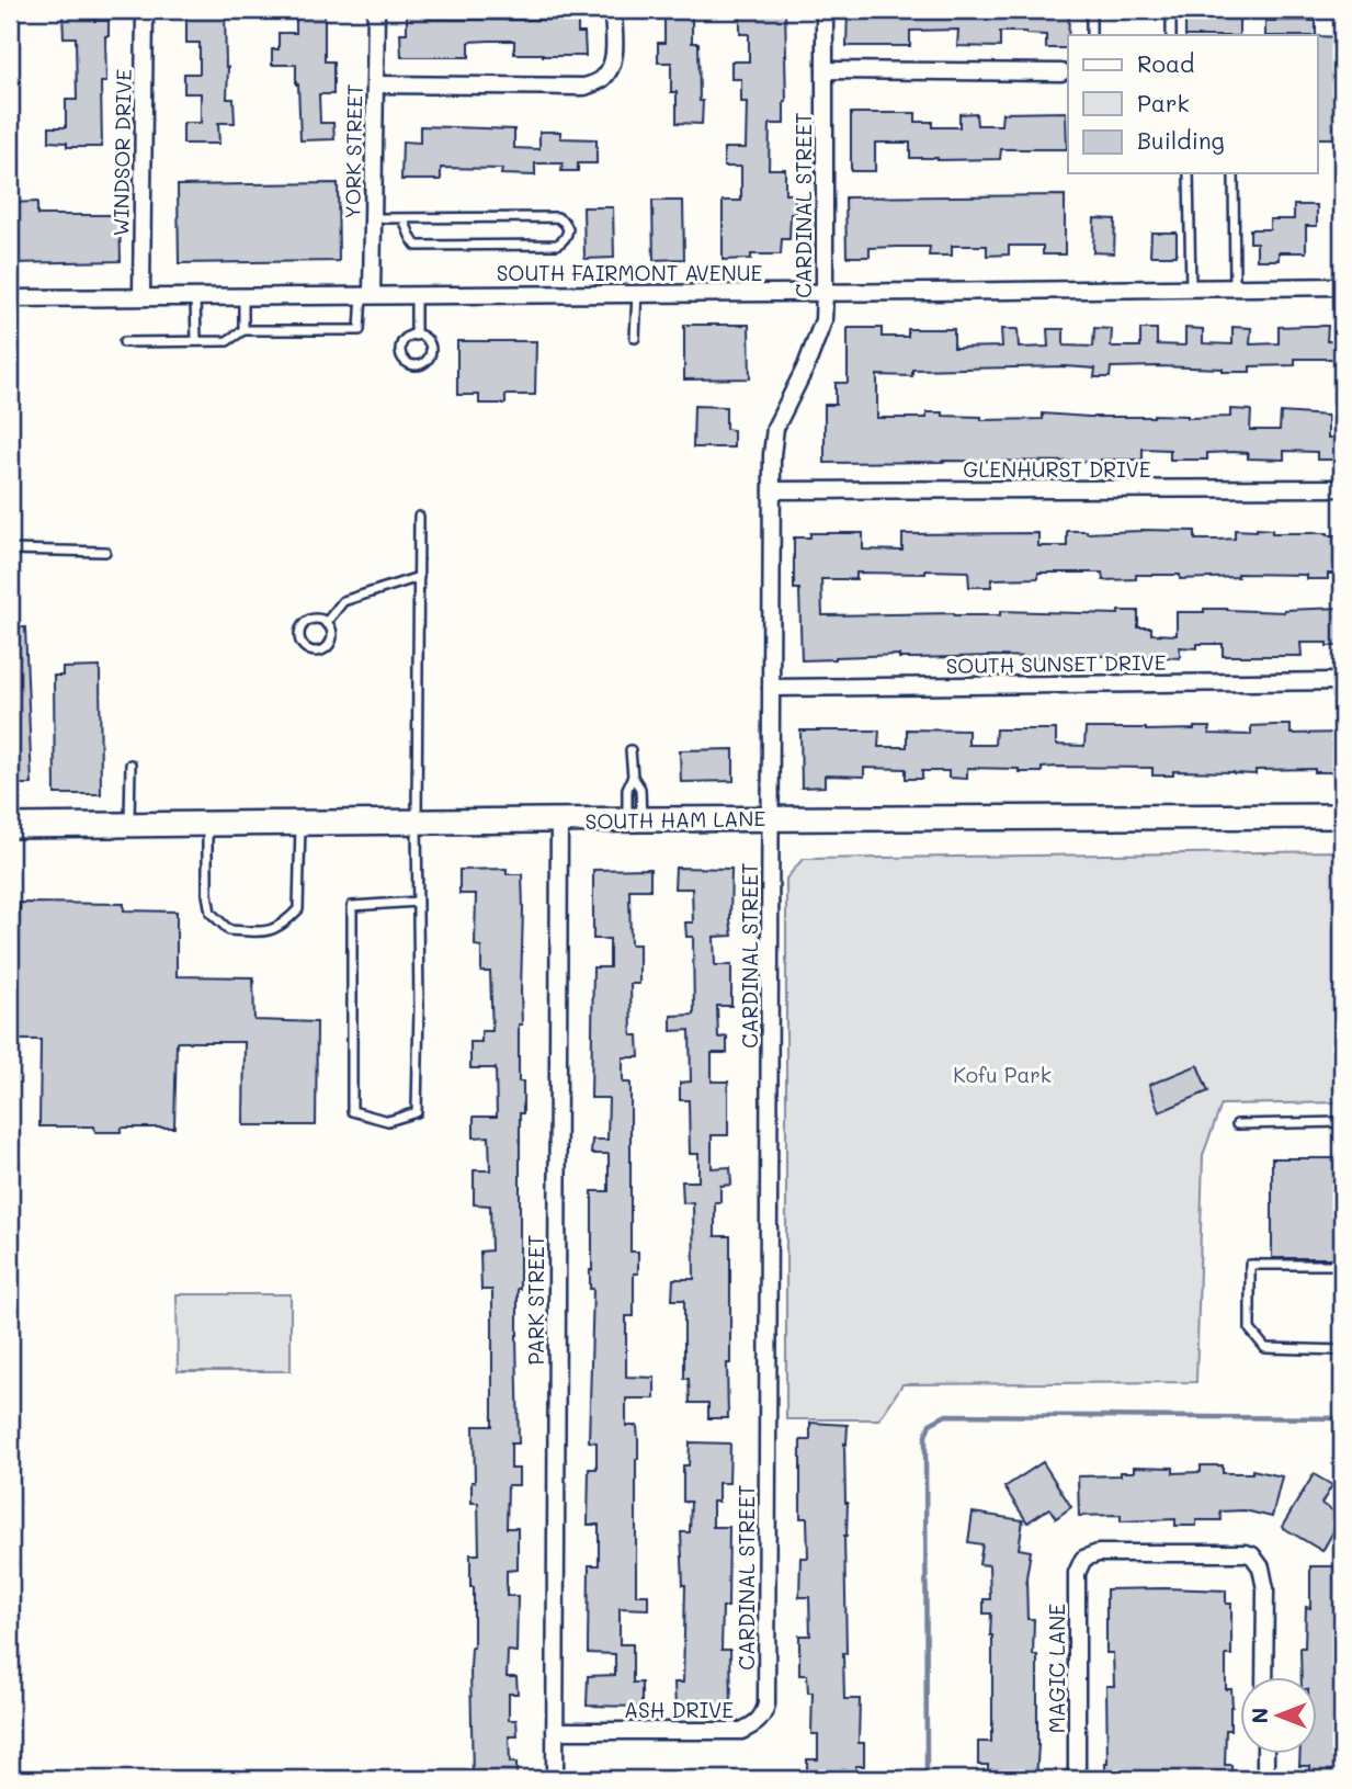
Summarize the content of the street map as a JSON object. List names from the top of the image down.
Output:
{
  "streets": {
    "main road": ["SOUTH HAM LANE"],
    "street": [
      "YORK STREET",
      "WINDSOR DRIVE",
      "CARDINAL STREET",
      "SOUTH FAIRMONT AVENUE",
      "GLENHURST DRIVE",
      "SOUTH SUNSET DRIVE",
      "PARK STREET",
      "MAGIC LANE",
      "ASH DRIVE"
    ]
  },
  "crossings": [
    ["YORK STREET", "SOUTH FAIRMONT AVENUE"],
    ["WINDSOR DRIVE", "SOUTH FAIRMONT AVENUE"],
    ["CARDINAL STREET", "SOUTH FAIRMONT AVENUE"],
    ["CARDINAL STREET", "GLENHURST DRIVE"],
    ["CARDINAL STREET", "SOUTH SUNSET DRIVE"],
    ["CARDINAL STREET", "SOUTH HAM LANE"],
    ["CARDINAL STREET", "ASH DRIVE"],
    ["SOUTH HAM LANE", "PARK STREET"],
    ["PARK STREET", "ASH DRIVE"]
  ],
  "parks": ["Kofu Park"],
  "legend": ["Road", "Park", "Building"],
  "north": "left"
}
